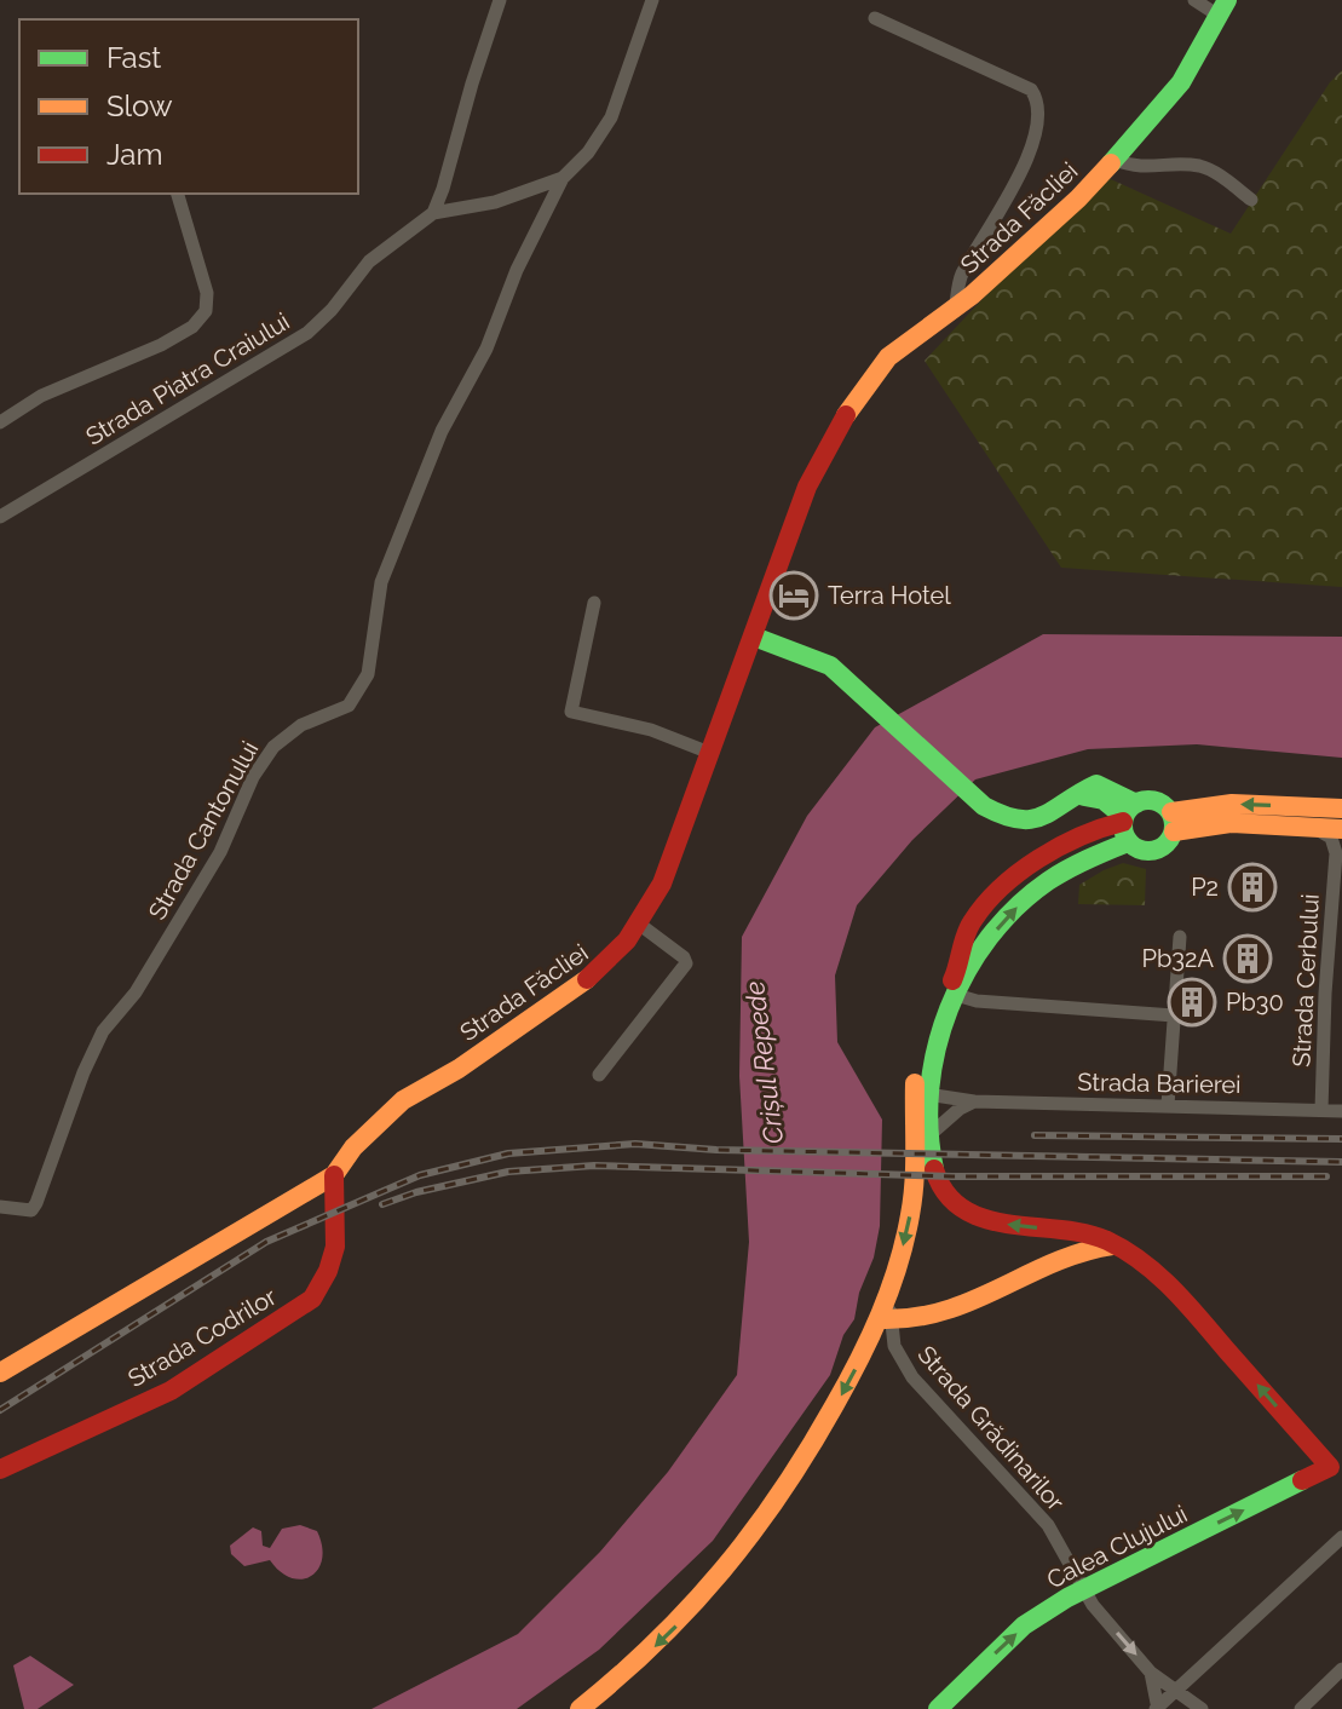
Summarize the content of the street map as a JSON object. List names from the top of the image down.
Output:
{
  "streets": {
    "main road": ["Strada Făcliei", "Strada Codrilor", "Calea Clujului"],
    "street": [
      "Strada Piatra Craiului",
      "Strada Cantonului",
      "Strada Cerbului",
      "Strada Barierei",
      "Strada Grădinarilor"
    ]
  },
  "crossings": [
    ["Strada Făcliei", "Strada Codrilor"],
    ["Strada Piatra Craiului", "Strada Cantonului"],
    ["Strada Cerbului", "Strada Barierei"],
    ["Strada Grădinarilor", "Calea Clujului"]
  ],
  "one_way": ["Calea Clujului"],
  "water": ["Crișul Repede"],
  "places": {
    "hotel": ["Terra Hotel"],
    "building": ["P2", "Pb32A", "Pb30"]
  },
  "legend": ["Fast", "Slow", "Jam"]
}
